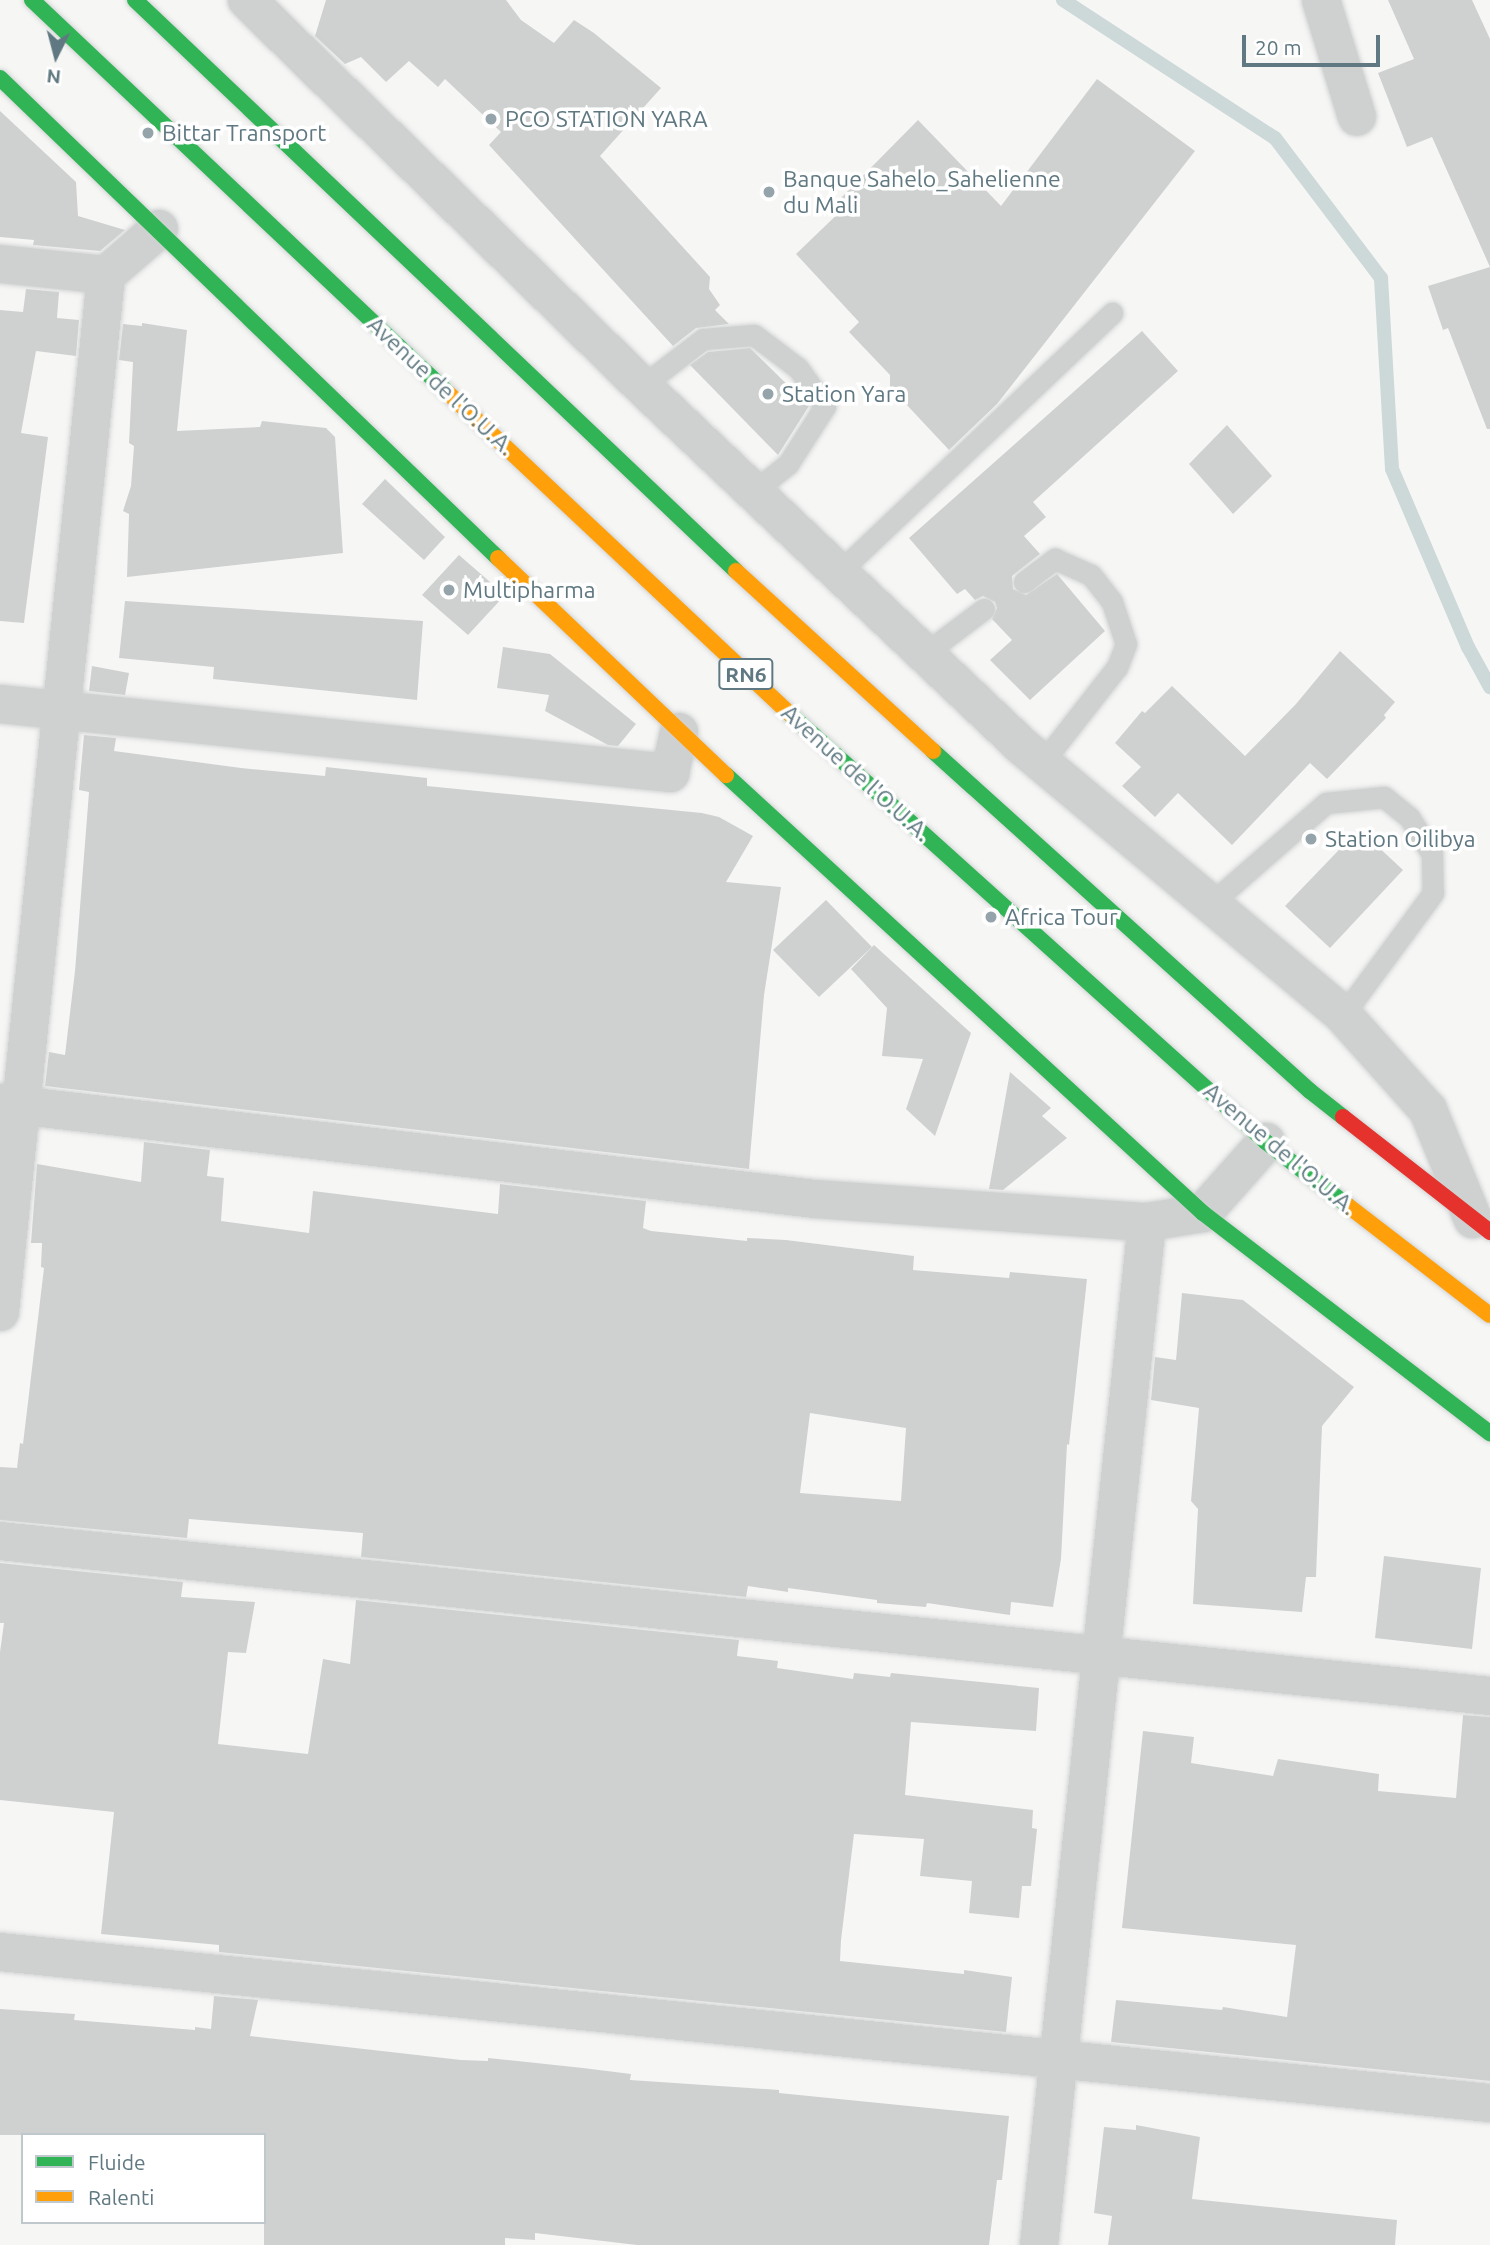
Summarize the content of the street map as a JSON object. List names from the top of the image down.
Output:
{
  "streets": {
    "main road": ["Avenue de l'O.U.A.", "RN6"]
  },
  "places": [
    "PCO STATION YARA",
    "Bittar Transport",
    "Banque Sahelo_Sahelienne du Mali",
    "Station Yara",
    "Multipharma",
    "Station Oilibya",
    "Africa Tour"
  ],
  "legend": ["Fluide", "Ralenti"],
  "scale_bar": "20 m",
  "north": "bottom"
}
